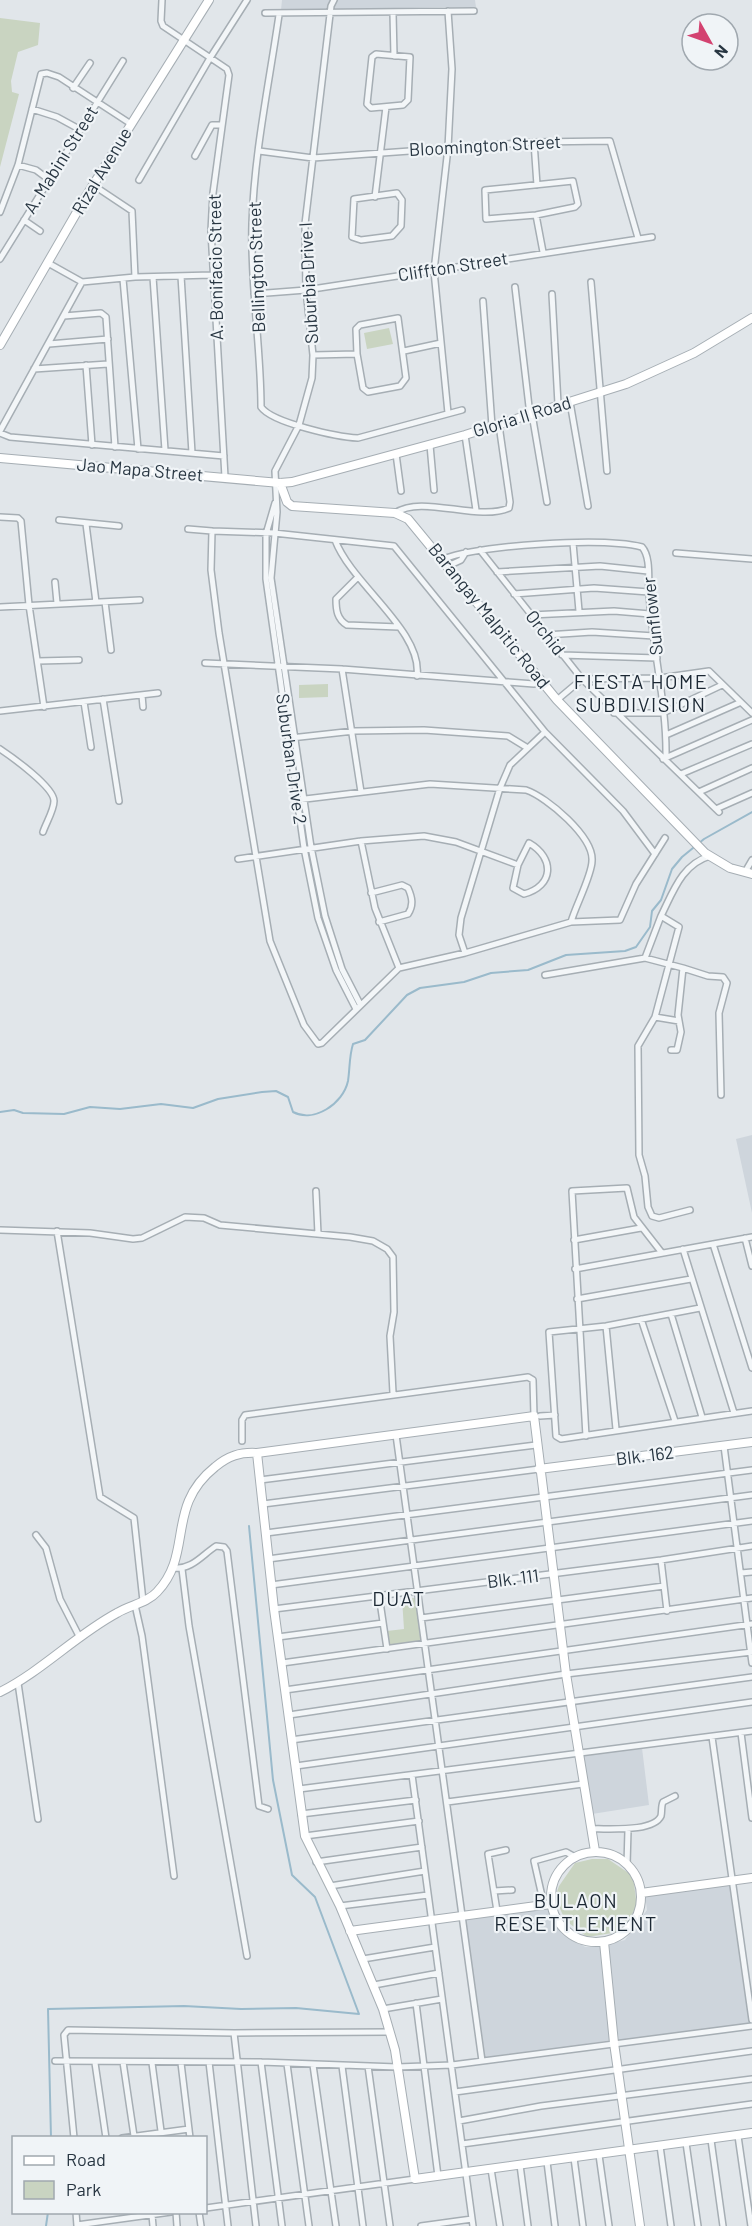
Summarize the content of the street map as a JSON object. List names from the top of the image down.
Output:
{
  "streets": {
    "street": [
      "Bloomington Street",
      "A. Mabini Street",
      "Rizal Avenue",
      "A. Bonifacio Street",
      "Bellington Street",
      "Cliffton Street",
      "Suburbia Drive I",
      "Gloria II Road",
      "Jao Mapa Street",
      "Barangay Malpitic Road",
      "Sunflower",
      "Orchid",
      "Suburban Drive 2",
      "Blk. 162",
      "Blk. 111"
    ]
  },
  "crossings": [
    ["Bloomington Street", "Bellington Street"],
    ["Bloomington Street", "Cliffton Street"],
    ["Bloomington Street", "Suburbia Drive I"],
    ["Rizal Avenue", "A. Bonifacio Street"],
    ["A. Bonifacio Street", "Jao Mapa Street"],
    ["Bellington Street", "Cliffton Street"],
    ["Bellington Street", "Suburbia Drive I"],
    ["Cliffton Street", "Suburbia Drive I"],
    ["Suburbia Drive I", "Gloria II Road"],
    ["Suburbia Drive I", "Jao Mapa Street"],
    ["Suburbia Drive I", "Suburban Drive 2"],
    ["Gloria II Road", "Jao Mapa Street"],
    ["Gloria II Road", "Suburban Drive 2"],
    ["Jao Mapa Street", "Suburban Drive 2"],
    ["Sunflower", "Orchid"]
  ],
  "districts": ["FIESTA HOME SUBDIVISION", "DUAT", "BULAON RESETTLEMENT"],
  "legend": ["Road", "Park"],
  "north": "bottom right"
}
